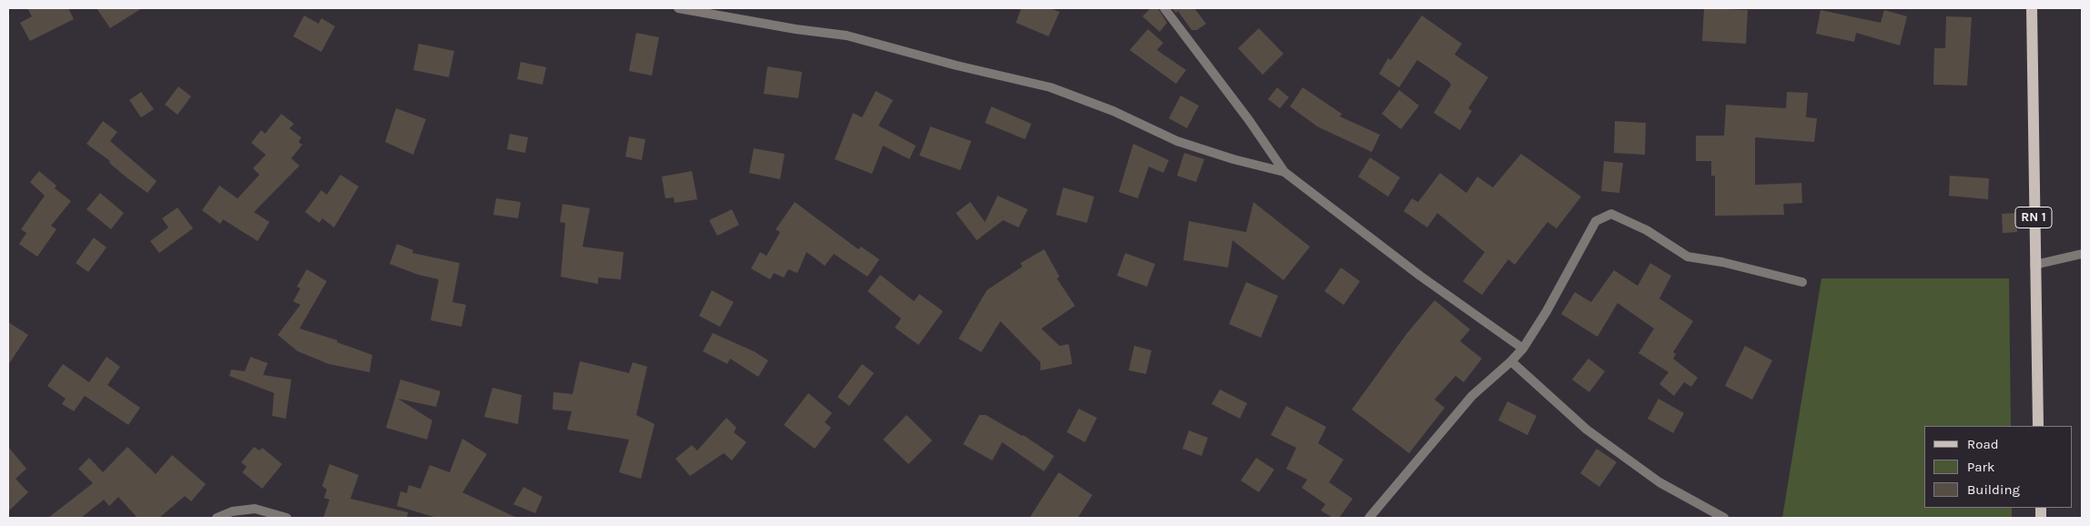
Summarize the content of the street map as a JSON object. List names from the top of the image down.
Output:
{
  "streets": {
    "main road": ["RN 1"]
  },
  "legend": ["Road", "Park", "Building"]
}
